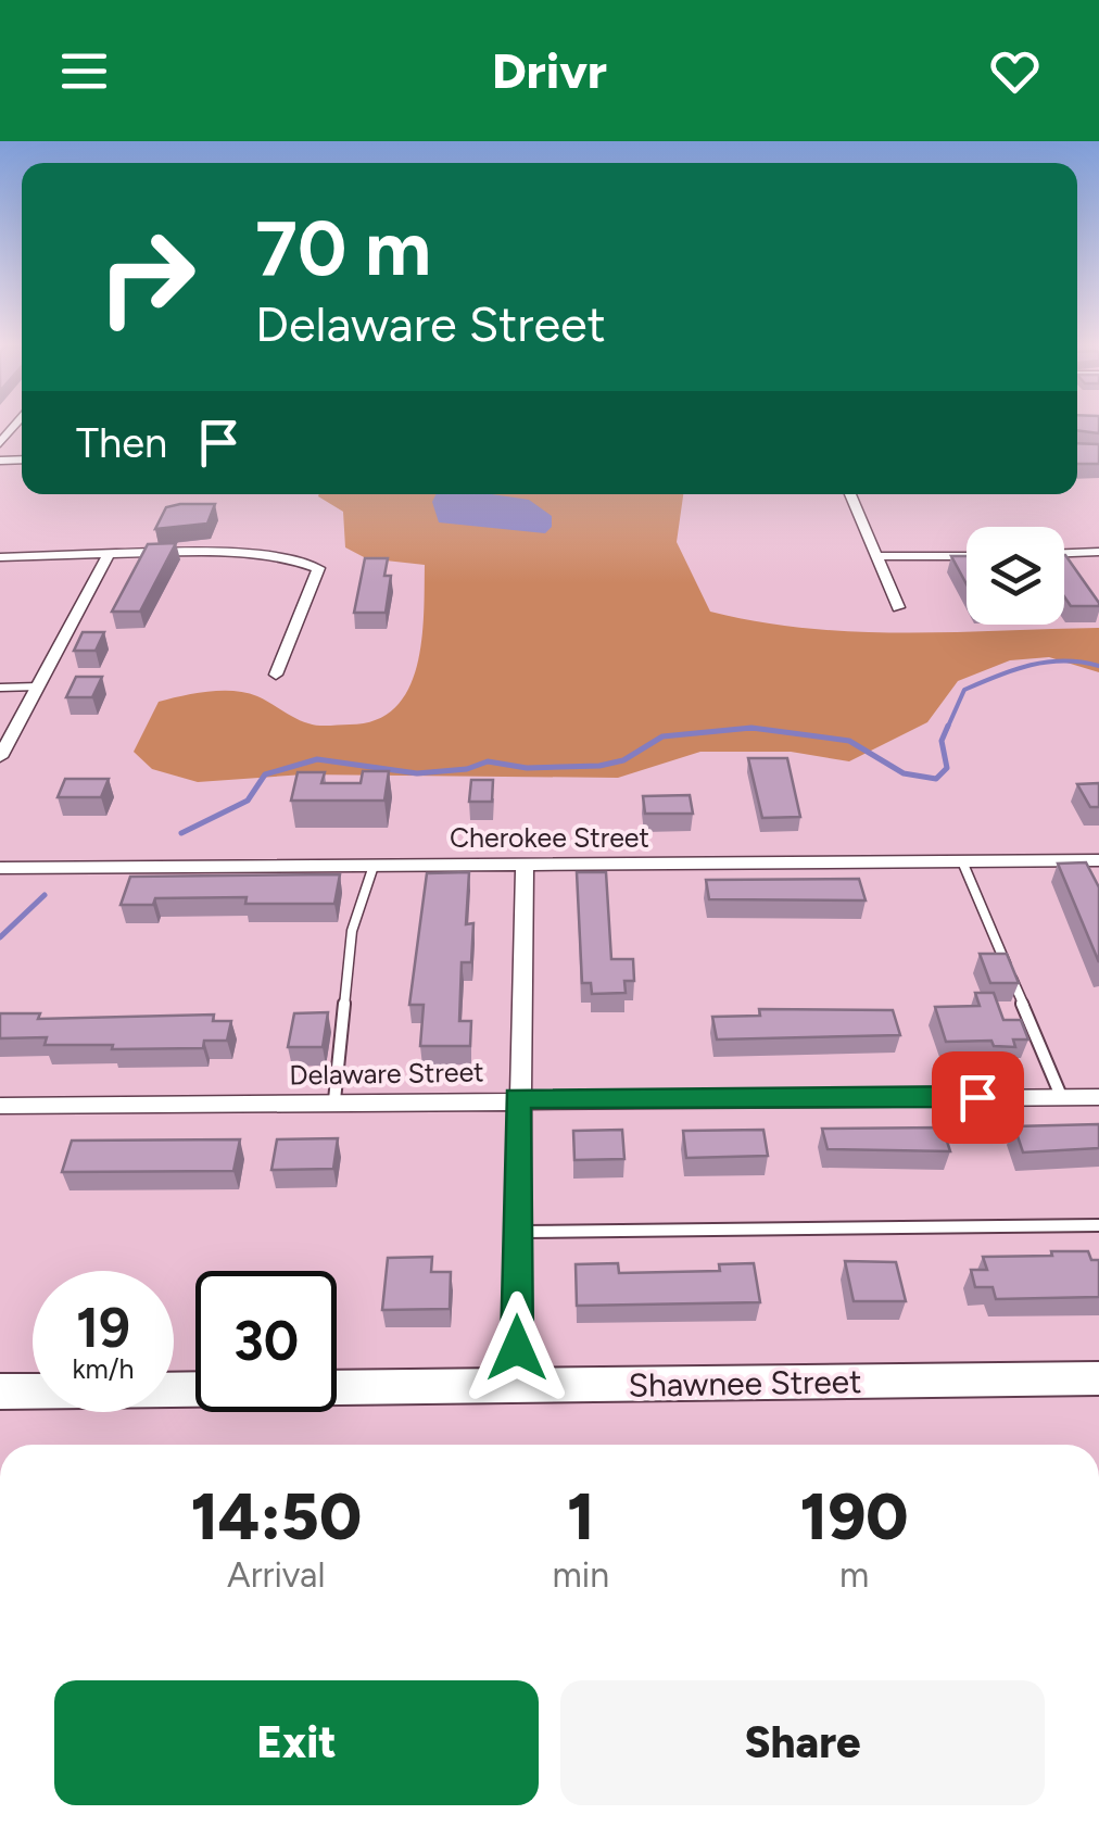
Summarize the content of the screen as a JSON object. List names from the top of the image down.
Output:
{
  "streets": {
    "street": ["Cherokee Street", "Delaware Street", "Shawnee Street"]
  },
  "page": {
    "header": "Drivr",
    "turn": ["70 m", "Delaware Street"],
    "then": "Then",
    "speed": "19 km/h",
    "limit": "30",
    "eta": [
      "14:50",
      "Arrival",
      "1",
      "min",
      "190",
      "m"
    ],
    "buttons": ["Exit", "Share"]
  }
}
